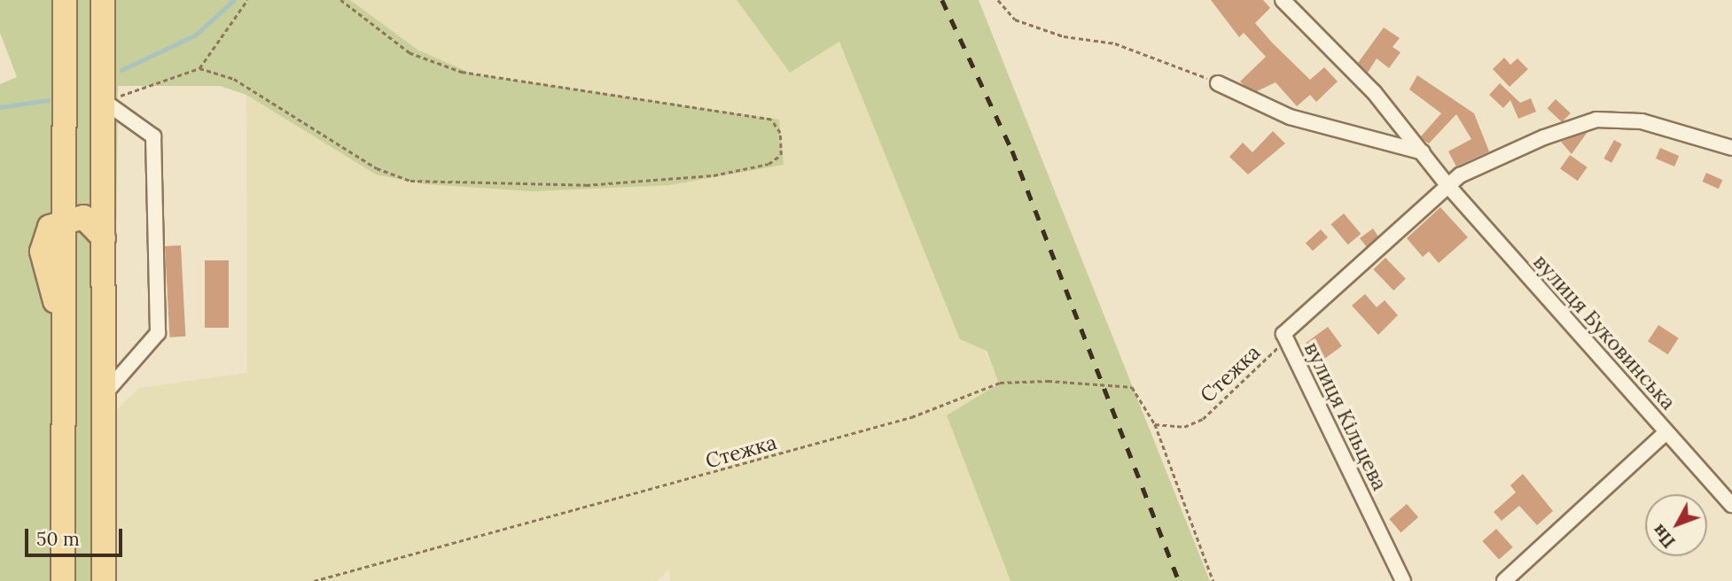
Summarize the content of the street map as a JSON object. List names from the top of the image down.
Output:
{
  "streets": {
    "street": ["вулиця Буковинська", "вулиця Кільцева"],
    "path": ["Стежка"]
  },
  "crossings": [
    ["вулиця Буковинська", "вулиця Кільцева"],
    ["Стежка", "вулиця Кільцева"]
  ],
  "scale_bar": "50 m",
  "north": "bottom left"
}
